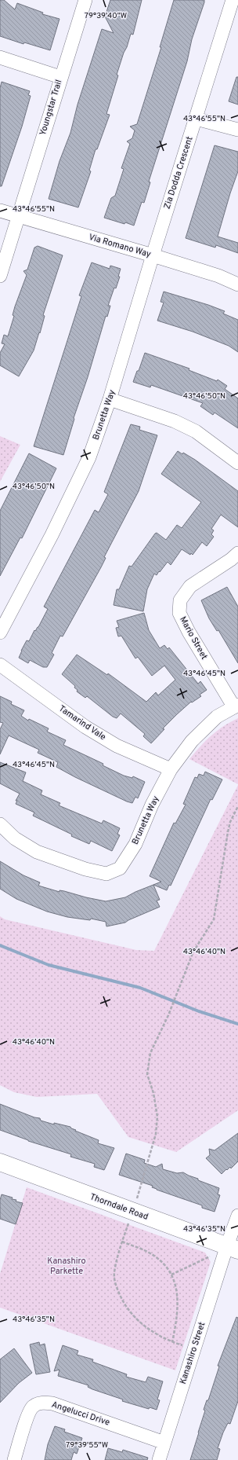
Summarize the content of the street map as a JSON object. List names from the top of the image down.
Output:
{
  "streets": {
    "street": [
      "Youngstar Trail",
      "Zia Dodda Crescent",
      "Via Romano Way",
      "Brunetta Way",
      "Mario Street",
      "Tamarind Vale",
      "Thorndale Road",
      "Kanashiro Street",
      "Angelucci Drive"
    ]
  },
  "crossings": [
    ["Youngstar Trail", "Via Romano Way"],
    ["Zia Dodda Crescent", "Via Romano Way"],
    ["Zia Dodda Crescent", "Brunetta Way"],
    ["Via Romano Way", "Brunetta Way"],
    ["Brunetta Way", "Mario Street"],
    ["Brunetta Way", "Tamarind Vale"],
    ["Thorndale Road", "Kanashiro Street"],
    ["Kanashiro Street", "Angelucci Drive"]
  ],
  "parks": ["Kanashiro Parkette"],
  "coordinates": [
    "79°39'40\"W",
    "43°46'55\"N",
    "43°46'50\"N",
    "43°46'45\"N",
    "43°46'40\"N",
    "43°46'35\"N",
    "79°39'55\"W"
  ]
}
